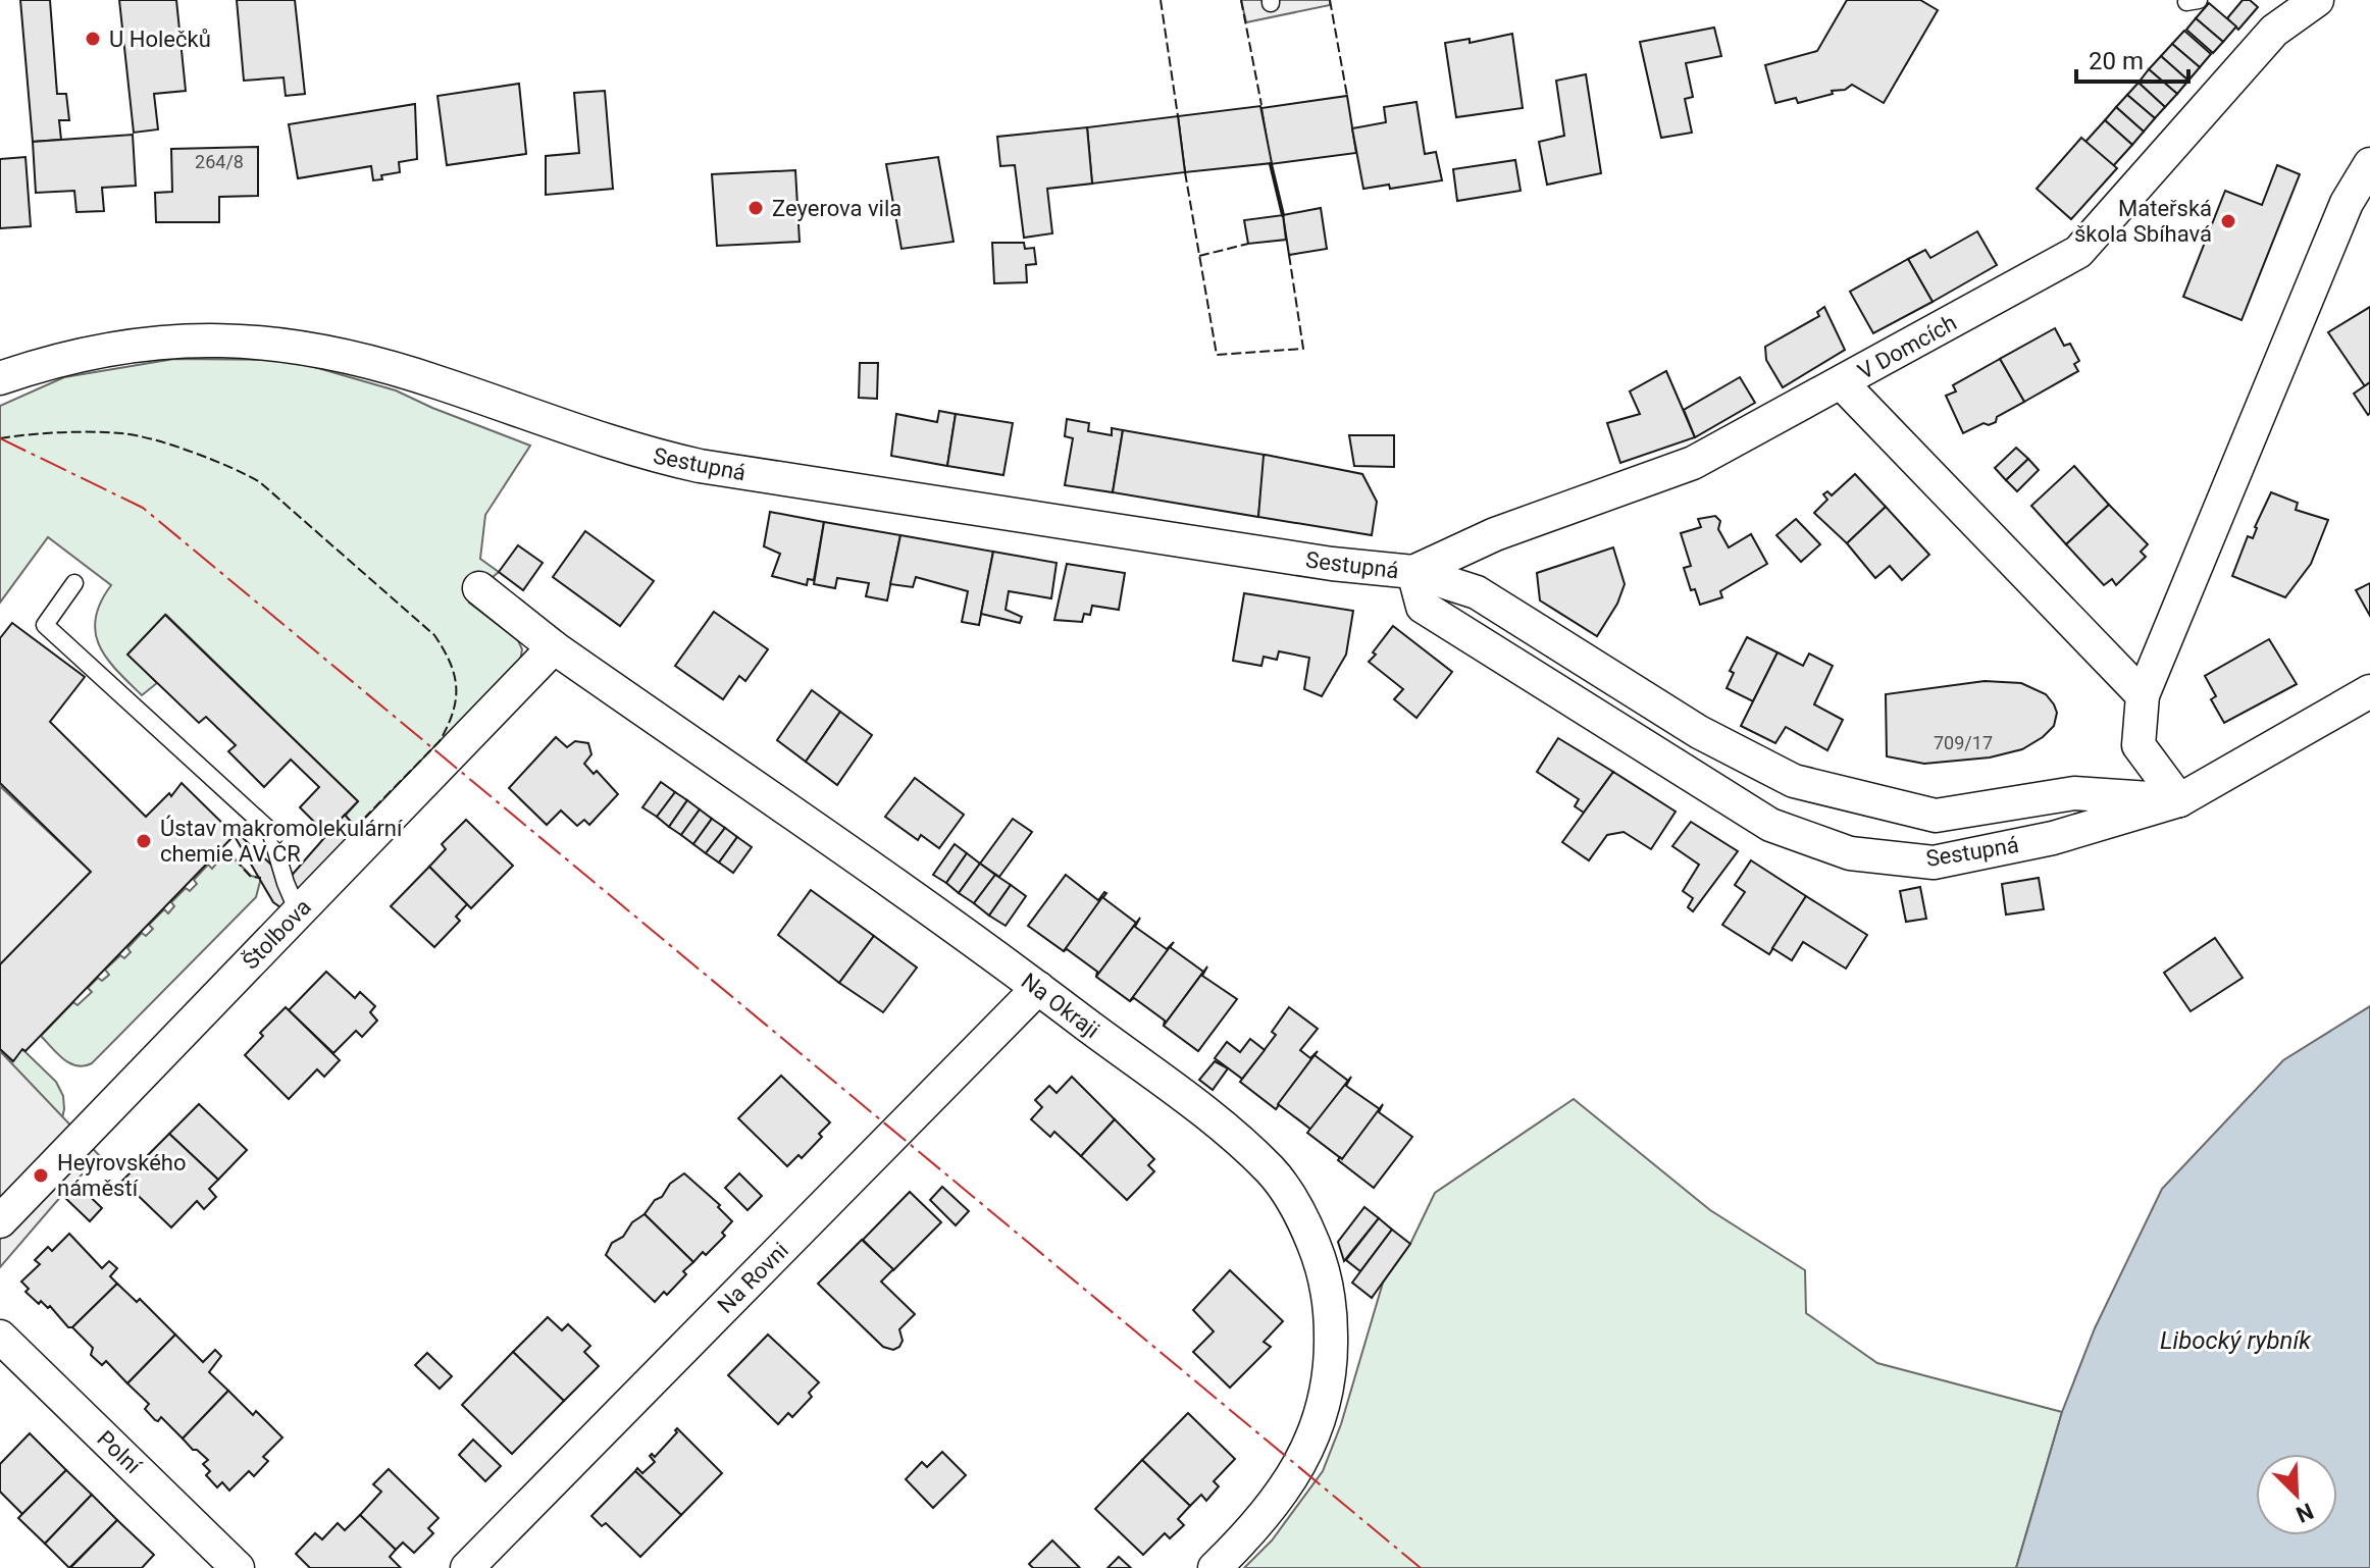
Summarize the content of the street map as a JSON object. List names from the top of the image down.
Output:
{
  "streets": {
    "street": [
      "V Domcích",
      "Sestupná",
      "Štolbova",
      "Na Okraji",
      "Na Rovni",
      "Polní"
    ]
  },
  "crossings": [
    ["V Domcích", "Sestupná"],
    ["Štolbova", "Na Okraji"],
    ["Na Okraji", "Na Rovni"]
  ],
  "water": ["Libocký rybník"],
  "places": [
    "U Holečků",
    "Zeyerova vila",
    "Mateřská škola Sbíhavá",
    "Ústav makromolekulární chemie AV ČR",
    "Heyrovského náměstí"
  ],
  "house_numbers": ["264/8", "709/17"],
  "scale_bar": "20 m",
  "north": "bottom right"
}
